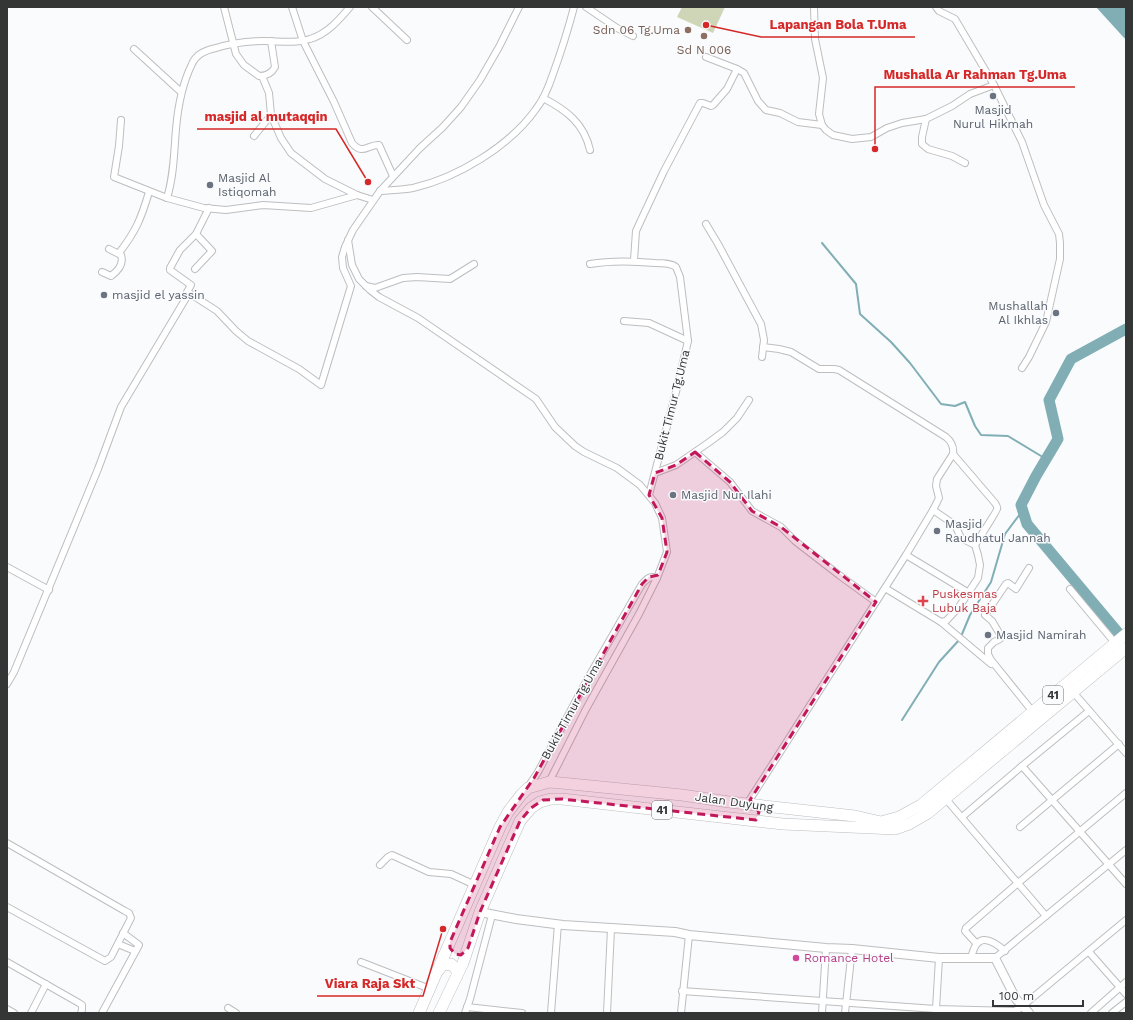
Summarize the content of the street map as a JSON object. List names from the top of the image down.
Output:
{
  "streets": {
    "highway": ["41", "Jalan Duyung"],
    "street": ["Bukit Timur Tg.Uma"]
  },
  "crossings": [
    ["Bukit Timur Tg.Uma", "Jalan Duyung"]
  ],
  "places": {
    "other": [
      "Lapangan Bola T.Uma",
      "Sdn 06 Tg.Uma",
      "Sd N 006",
      "Masjid Nurul Hikmah",
      "Mushalla Ar Rahman Tg.Uma",
      "masjid al mutaqqin",
      "Masjid Al Istiqomah",
      "masjid el yassin",
      "Mushallah Al Ikhlas",
      "Masjid Nur Ilahi",
      "Masjid Raudhatul Jannah",
      "Masjid Namirah",
      "Viara Raja Skt",
      "Romance Hotel"
    ],
    "health": ["Puskesmas Lubuk Baja"]
  },
  "scale_bar": "100 m"
}
